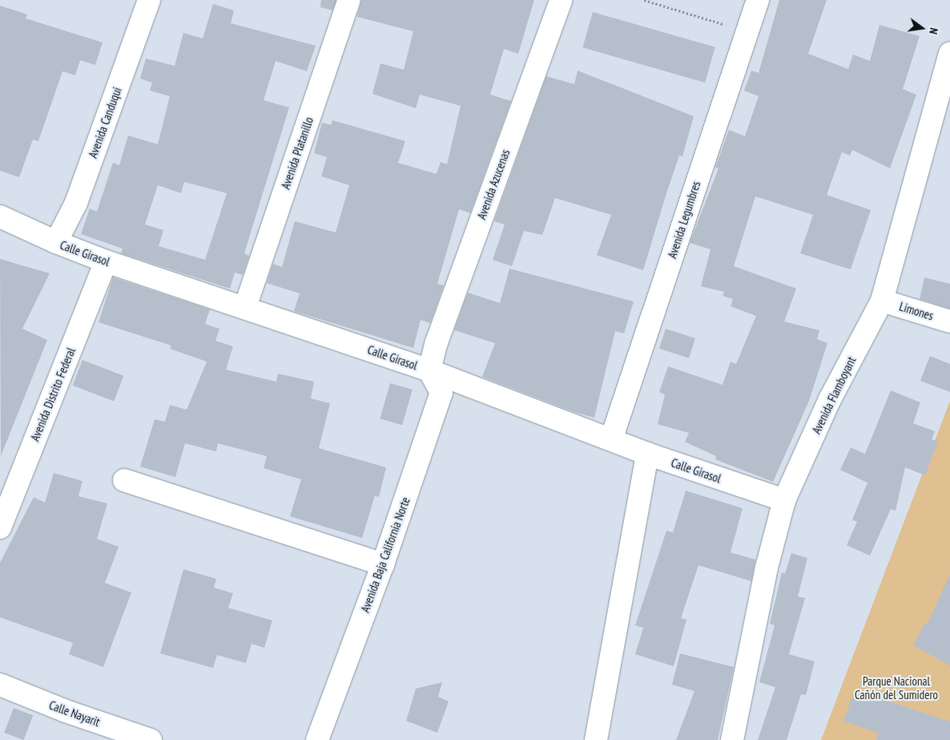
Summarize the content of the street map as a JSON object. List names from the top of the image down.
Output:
{
  "streets": {
    "street": [
      "Avenida Canduqui",
      "Avenida Platanillo",
      "Avenida Azucenas",
      "Avenida Legumbres",
      "Calle Girasol",
      "Limones",
      "Avenida Distrito Federal",
      "Avenida Flamboyant",
      "Avenida Baja California Norte",
      "Calle Nayarit"
    ]
  },
  "crossings": [
    ["Avenida Canduqui", "Calle Girasol"],
    ["Avenida Platanillo", "Calle Girasol"],
    ["Avenida Azucenas", "Calle Girasol"],
    ["Avenida Azucenas", "Avenida Baja California Norte"],
    ["Avenida Legumbres", "Calle Girasol"],
    ["Calle Girasol", "Avenida Distrito Federal"],
    ["Calle Girasol", "Avenida Flamboyant"],
    ["Calle Girasol", "Avenida Baja California Norte"],
    ["Limones", "Avenida Flamboyant"]
  ],
  "parks": ["Parque Nacional Cañón del Sumidero"],
  "north": "right"
}
